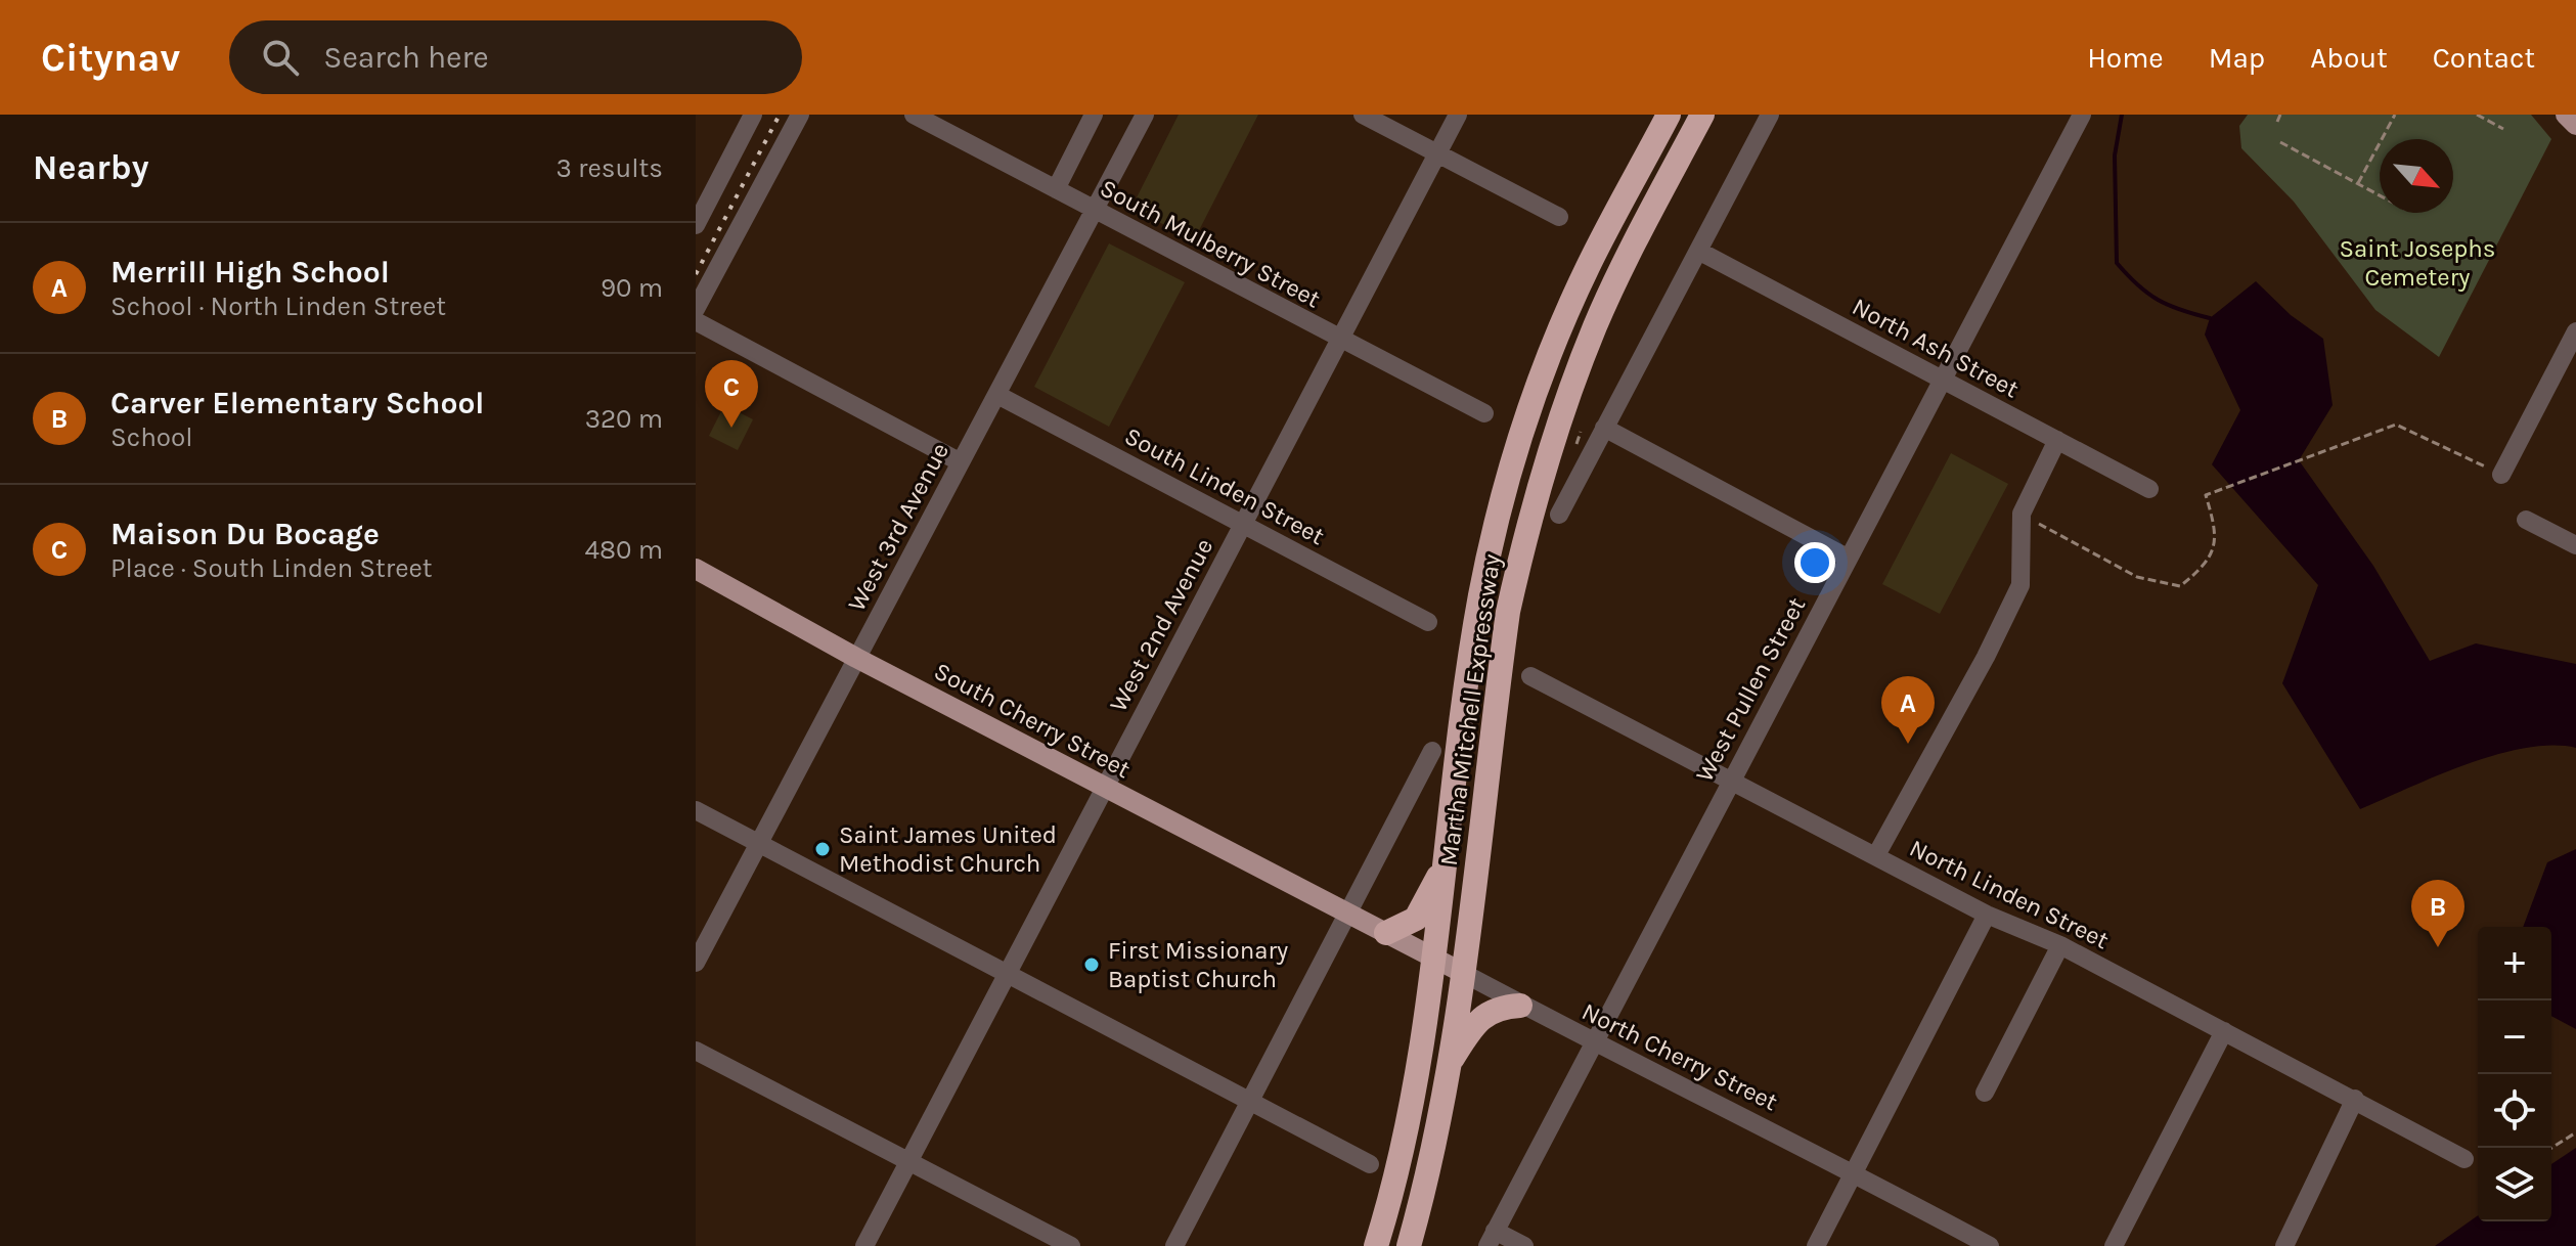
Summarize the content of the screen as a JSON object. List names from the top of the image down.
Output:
{
  "streets": {
    "highway": ["Martha Mitchell Expressway"],
    "main road": ["South Cherry Street", "North Cherry Street"],
    "street": [
      "South Mulberry Street",
      "North Ash Street",
      "South Linden Street",
      "West 3rd Avenue",
      "West 2nd Avenue",
      "West Pullen Street",
      "North Linden Street"
    ]
  },
  "crossings": [
    ["South Mulberry Street", "West 3rd Avenue"],
    ["South Mulberry Street", "West 2nd Avenue"],
    ["North Ash Street", "West Pullen Street"],
    ["South Linden Street", "West 3rd Avenue"],
    ["South Linden Street", "West 2nd Avenue"],
    ["West 3rd Avenue", "South Cherry Street"],
    ["West 2nd Avenue", "South Cherry Street"],
    ["West Pullen Street", "North Linden Street"],
    ["West Pullen Street", "North Cherry Street"],
    ["Martha Mitchell Expressway", "North Cherry Street"],
    ["South Cherry Street", "North Cherry Street"]
  ],
  "parks": ["Saint Josephs Cemetery"],
  "places": ["Saint James United Methodist Church", "First Missionary Baptist Church"],
  "north": "bottom right",
  "page": {
    "header": "Citynav",
    "search": "Search here",
    "nav": [
      "Home",
      "Map",
      "About",
      "Contact"
    ],
    "heading": ["Nearby", "3 results"],
    "list": [
      {
        "mark": "A",
        "name": "Merrill High School",
        "note": "School · North Linden Street",
        "value": "90 m"
      },
      {
        "mark": "B",
        "name": "Carver Elementary School",
        "note": "School",
        "value": "320 m"
      },
      {
        "mark": "C",
        "name": "Maison Du Bocage",
        "note": "Place · South Linden Street",
        "value": "480 m"
      }
    ],
    "pins": ["C", "A", "B"],
    "map_buttons": ["+", "−"]
  }
}
